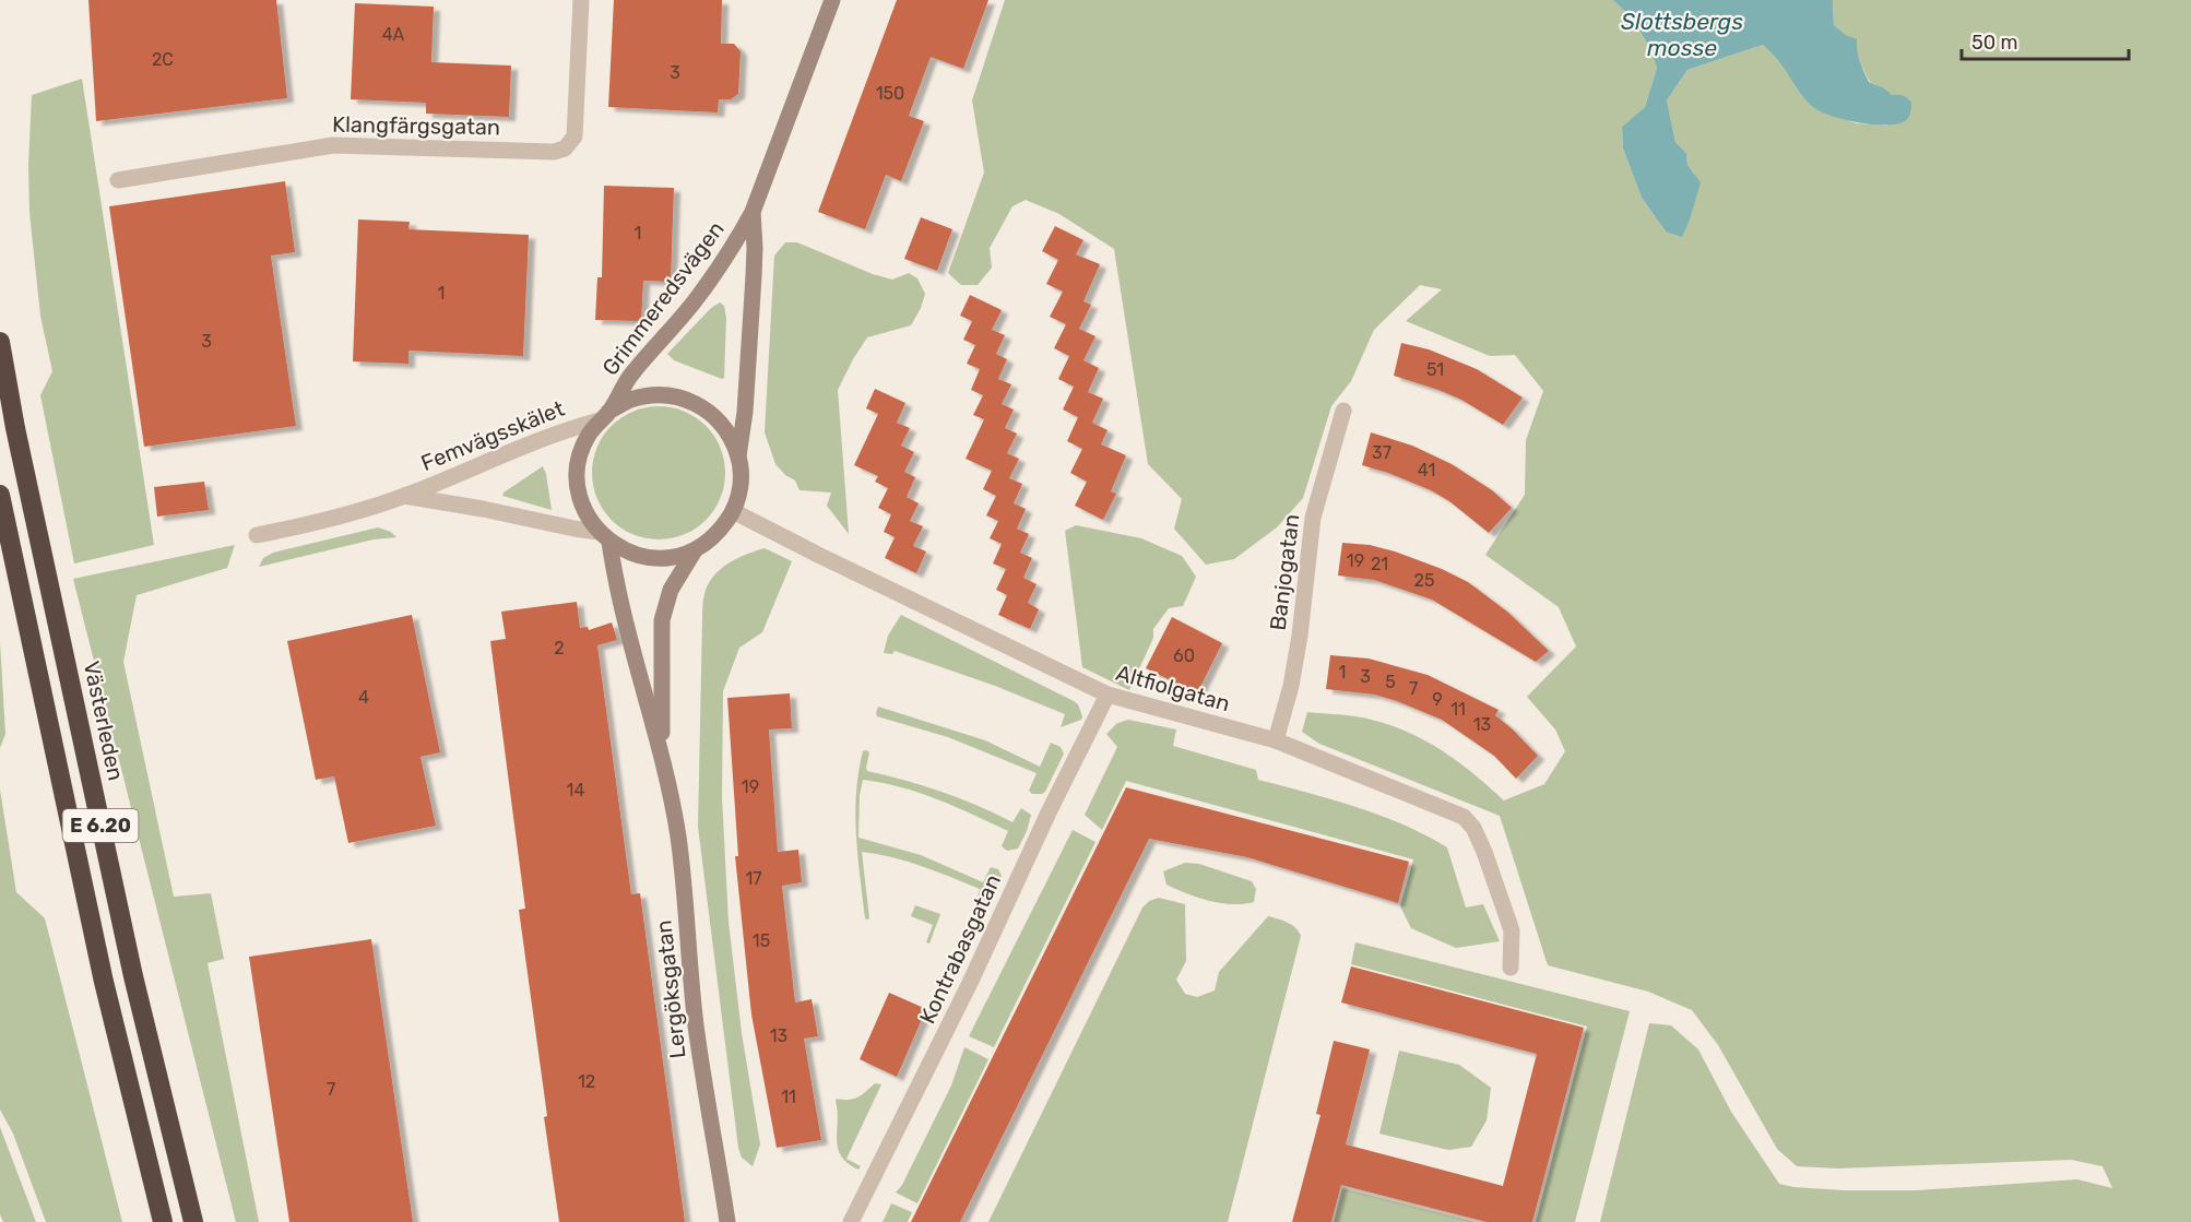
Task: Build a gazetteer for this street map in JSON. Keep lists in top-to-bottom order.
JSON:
{
  "streets": {
    "highway": ["Västerleden", "E 6.20"],
    "street": [
      "Klangfärgsgatan",
      "Grimmeredsvägen",
      "Femvägsskälet",
      "Banjogatan",
      "Altfiolgatan",
      "Kontrabasgatan",
      "Lergöksgatan"
    ]
  },
  "crossings": [
    ["Grimmeredsvägen", "Femvägsskälet"],
    ["Grimmeredsvägen", "Altfiolgatan"],
    ["Grimmeredsvägen", "Lergöksgatan"],
    ["Femvägsskälet", "Altfiolgatan"],
    ["Femvägsskälet", "Lergöksgatan"],
    ["Banjogatan", "Altfiolgatan"],
    ["Altfiolgatan", "Kontrabasgatan"],
    ["Altfiolgatan", "Lergöksgatan"]
  ],
  "water": ["Slottsbergs mosse"],
  "house_numbers": [
    "4A",
    "2C",
    "3",
    "150",
    "1",
    "1",
    "3",
    "51",
    "37",
    "41",
    "19",
    "21",
    "25",
    "2",
    "60",
    "1",
    "3",
    "5",
    "7",
    "4",
    "9",
    "11",
    "13",
    "19",
    "14",
    "17",
    "15",
    "13",
    "12",
    "7",
    "11"
  ],
  "scale_bar": "50 m"
}
